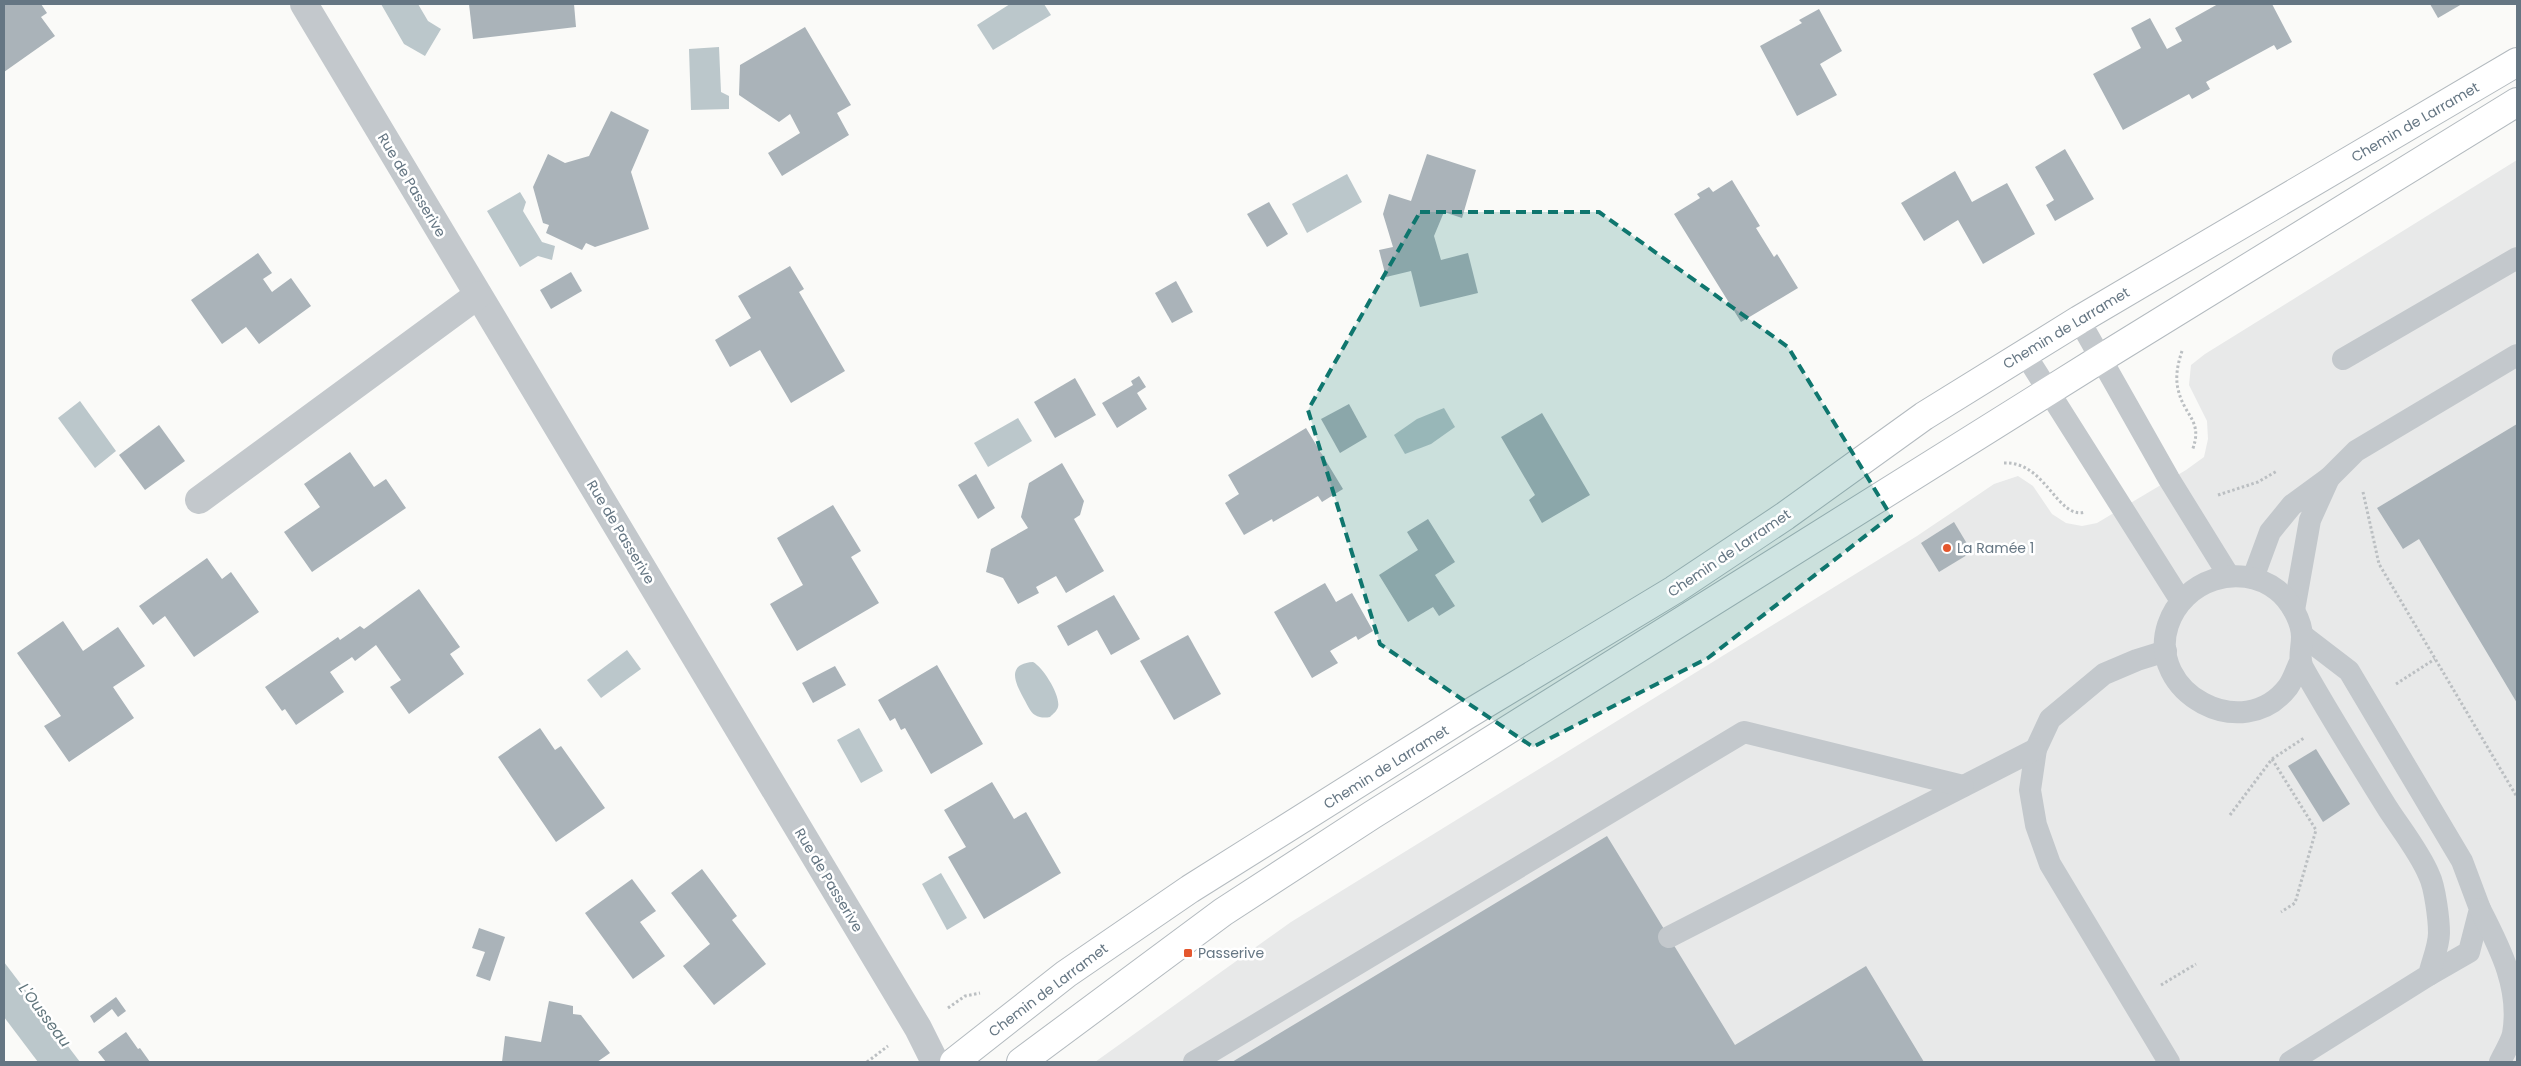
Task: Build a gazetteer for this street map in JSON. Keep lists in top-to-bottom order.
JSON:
{
  "streets": {
    "main road": ["Chemin de Larramet"],
    "street": ["Rue de Passerive"]
  },
  "water": ["L'Ousseau"],
  "places": {
    "other": ["La Ramée 1"],
    "transit": ["Passerive"]
  }
}
